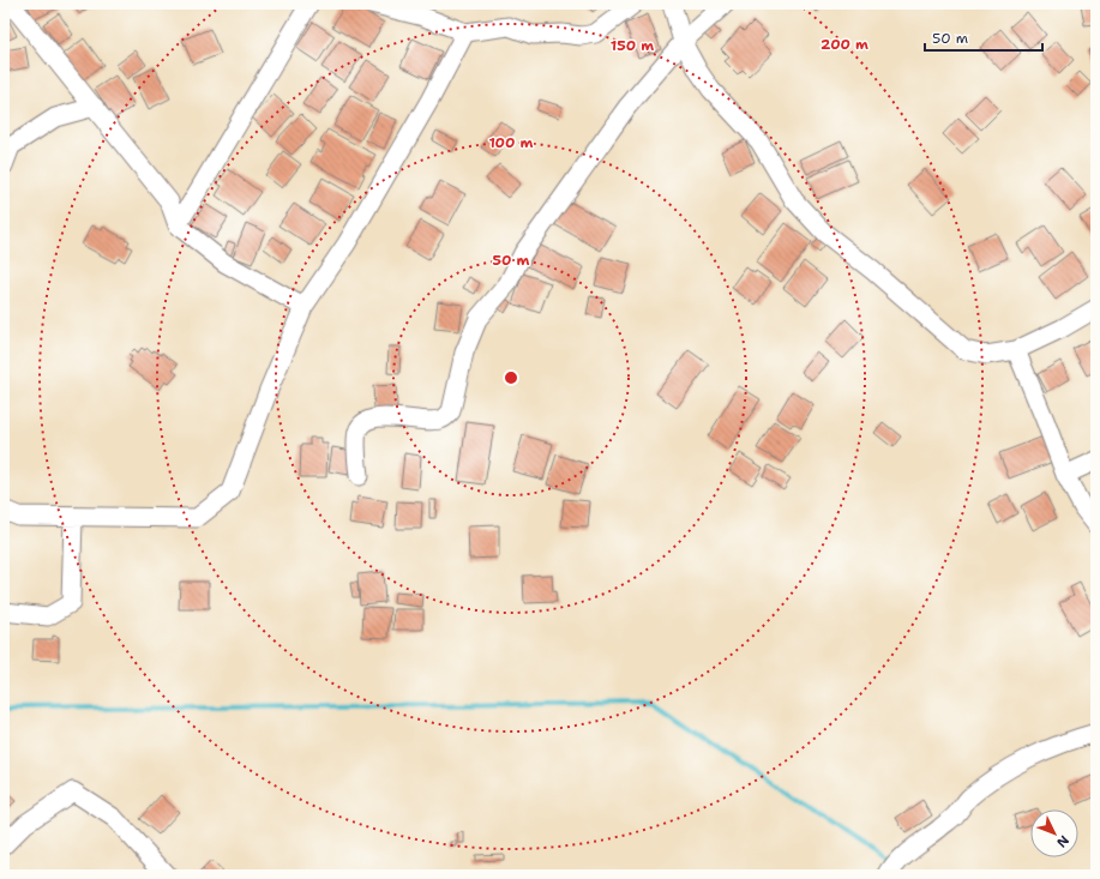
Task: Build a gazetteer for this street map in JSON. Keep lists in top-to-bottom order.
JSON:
{
  "scale_bar": "50 m",
  "north": "bottom right",
  "rings": [
    "200 m",
    "150 m",
    "100 m",
    "50 m"
  ]
}
